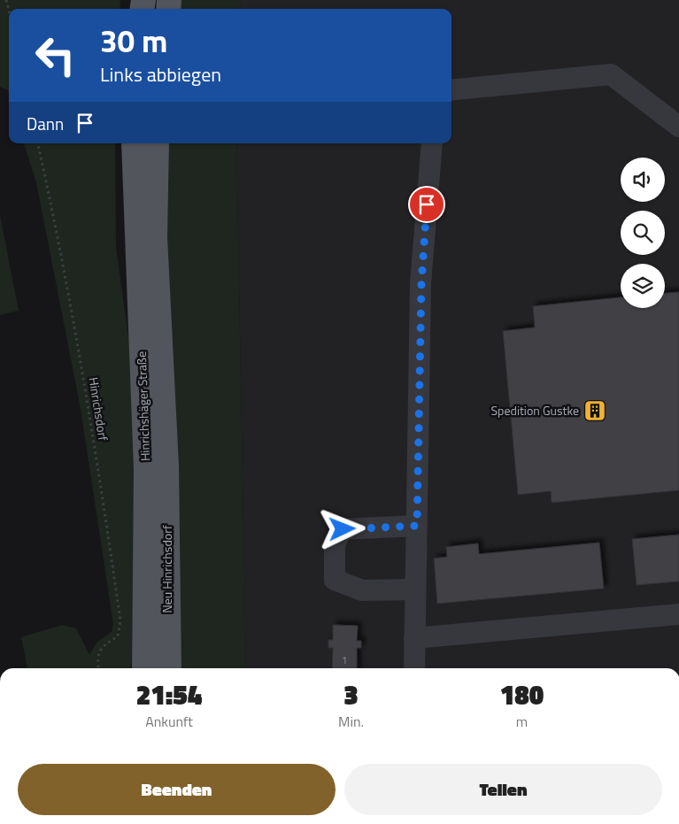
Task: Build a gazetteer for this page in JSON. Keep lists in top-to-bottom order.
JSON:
{
  "streets": {
    "main road": ["Hinrichshäger Straße", "Neu Hinrichsdorf"],
    "path": ["Hinrichsdorf"]
  },
  "crossings": [
    ["Hinrichshäger Straße", "Neu Hinrichsdorf"]
  ],
  "places": {
    "building": ["Spedition Gustke"]
  },
  "house_numbers": ["1"],
  "page": {
    "turn": ["30 m", "Links abbiegen"],
    "then": "Dann",
    "eta": [
      "21:54",
      "Ankunft",
      "3",
      "Min.",
      "180",
      "m"
    ],
    "buttons": ["Beenden", "Teilen"]
  }
}
